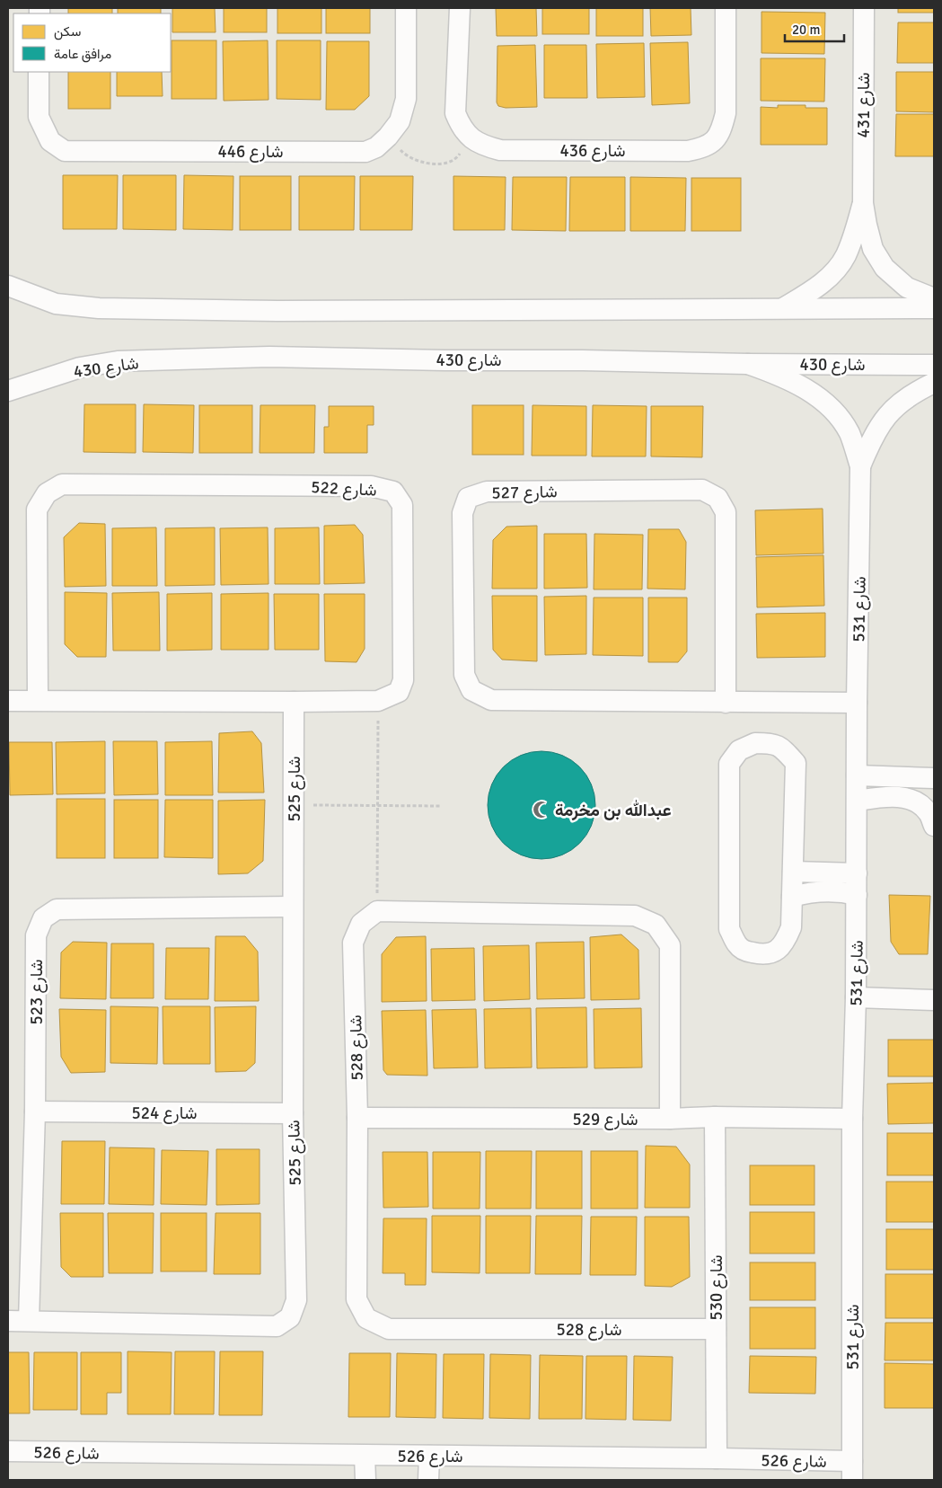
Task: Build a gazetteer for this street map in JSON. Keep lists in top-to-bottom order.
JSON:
{
  "streets": {
    "street": [
      "شارع 431",
      "شارع 436",
      "شارع 446",
      "شارع 430",
      "شارع 522",
      "شارع 527",
      "شارع 531",
      "شارع 525",
      "شارع 523",
      "شارع 528",
      "شارع 524",
      "شارع 529",
      "شارع 530",
      "شارع 526"
    ]
  },
  "crossings": [
    ["شارع 430", "شارع 531"],
    ["شارع 522", "شارع 525"],
    ["شارع 527", "شارع 531"],
    ["شارع 531", "شارع 529"],
    ["شارع 531", "شارع 526"],
    ["شارع 525", "شارع 523"],
    ["شارع 525", "شارع 524"],
    ["شارع 523", "شارع 524"],
    ["شارع 528", "شارع 529"],
    ["شارع 528", "شارع 530"],
    ["شارع 529", "شارع 530"],
    ["شارع 530", "شارع 526"]
  ],
  "places": {
    "mosque": ["عبدالله بن مخرمة"]
  },
  "legend": ["سكن", "مرافق عامة"],
  "scale_bar": "20 m"
}
